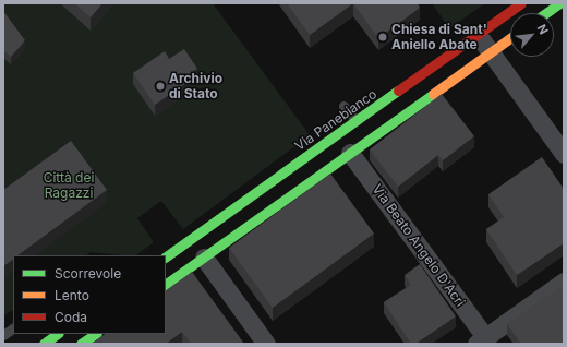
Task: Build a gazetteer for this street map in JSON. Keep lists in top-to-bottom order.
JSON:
{
  "streets": {
    "street": ["Via Panebianco", "Via Beato Angelo D'Acri"]
  },
  "parks": ["Città dei Ragazzi"],
  "places": ["Chiesa di Sant' Aniello Abate", "Archivio di Stato"],
  "legend": ["Scorrevole", "Lento", "Coda"],
  "north": "top right"
}
